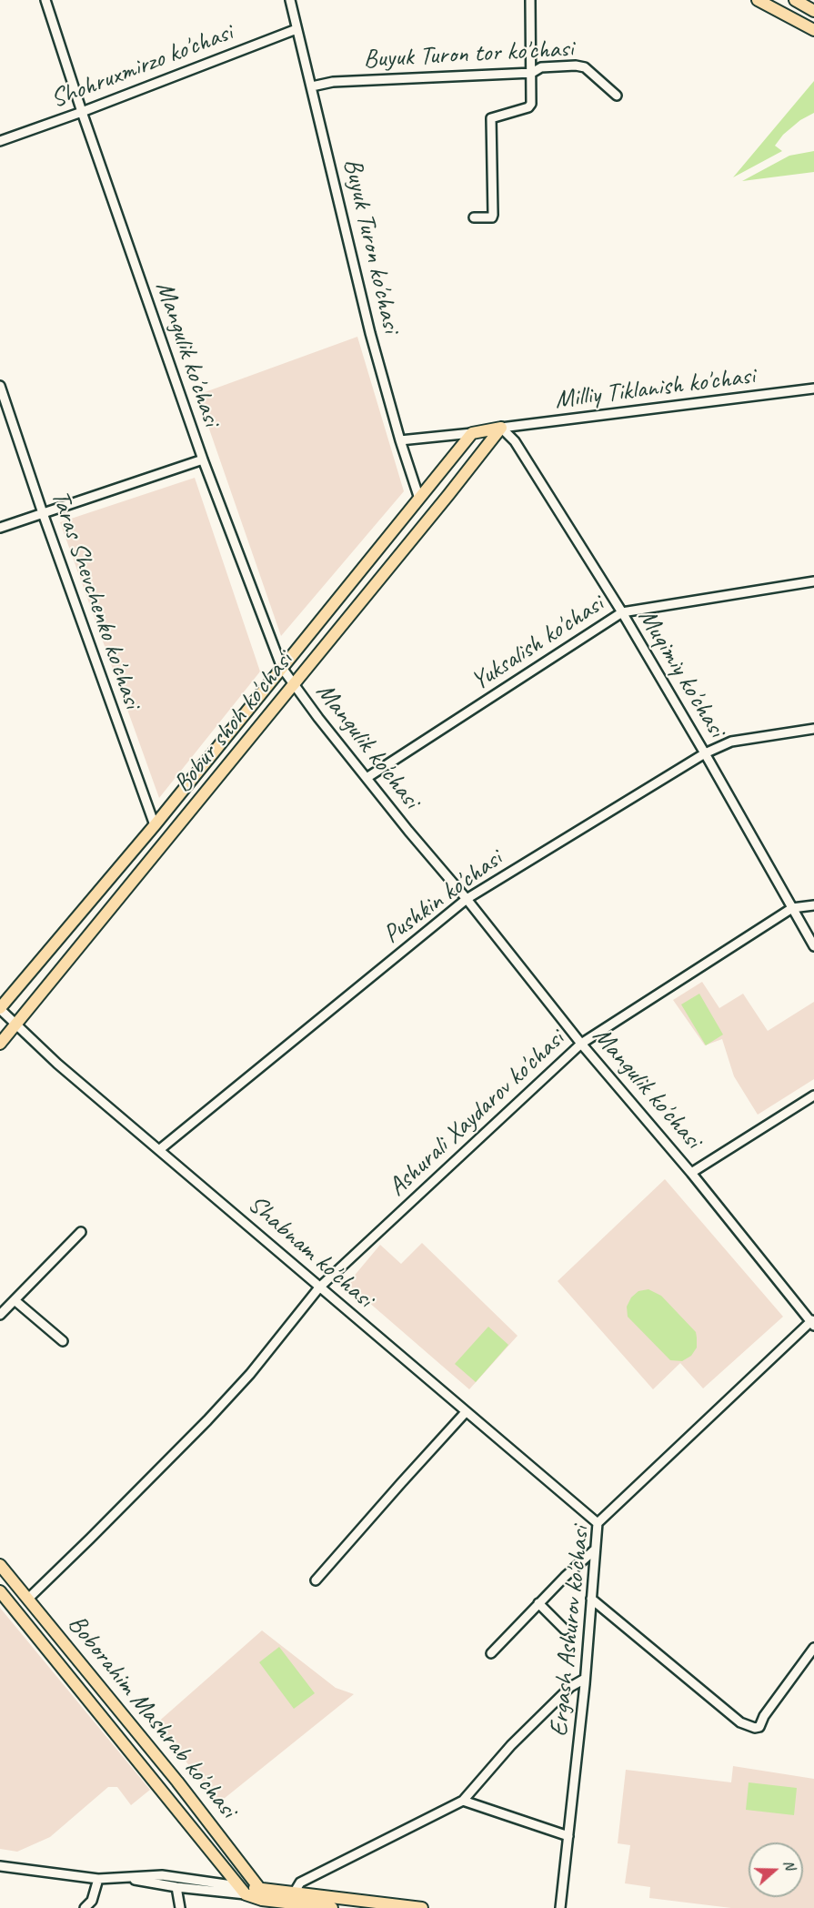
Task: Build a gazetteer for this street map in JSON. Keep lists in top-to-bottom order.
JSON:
{
  "streets": {
    "main road": ["Bobur shoh ko'chasi", "Boborahim Mashrab ko'chasi"],
    "street": [
      "Buyuk Turon tor ko'chasi",
      "Shohruxmirzo ko'chasi",
      "Buyuk Turon ko'chasi",
      "Mangulik ko'chasi",
      "Milliy Tiklanish ko'chasi",
      "Taras Shevchenko ko'chasi",
      "Yuksalish ko'chasi",
      "Muqimiy ko'chasi",
      "Pushkin ko'chasi",
      "Ashurali Xaydarov ko'chasi",
      "Shabnam ko'chasi",
      "Ergash Ashurov ko'chasi"
    ]
  },
  "crossings": [
    ["Buyuk Turon tor ko'chasi", "Buyuk Turon ko'chasi"],
    ["Shohruxmirzo ko'chasi", "Buyuk Turon ko'chasi"],
    ["Shohruxmirzo ko'chasi", "Mangulik ko'chasi"],
    ["Buyuk Turon ko'chasi", "Bobur shoh ko'chasi"],
    ["Mangulik ko'chasi", "Yuksalish ko'chasi"],
    ["Mangulik ko'chasi", "Bobur shoh ko'chasi"],
    ["Mangulik ko'chasi", "Pushkin ko'chasi"],
    ["Mangulik ko'chasi", "Ashurali Xaydarov ko'chasi"],
    ["Mangulik ko'chasi", "Ergash Ashurov ko'chasi"],
    ["Milliy Tiklanish ko'chasi", "Muqimiy ko'chasi"],
    ["Milliy Tiklanish ko'chasi", "Bobur shoh ko'chasi"],
    ["Taras Shevchenko ko'chasi", "Bobur shoh ko'chasi"],
    ["Yuksalish ko'chasi", "Muqimiy ko'chasi"],
    ["Muqimiy ko'chasi", "Bobur shoh ko'chasi"],
    ["Muqimiy ko'chasi", "Pushkin ko'chasi"],
    ["Muqimiy ko'chasi", "Ashurali Xaydarov ko'chasi"],
    ["Bobur shoh ko'chasi", "Shabnam ko'chasi"],
    ["Pushkin ko'chasi", "Shabnam ko'chasi"],
    ["Ashurali Xaydarov ko'chasi", "Shabnam ko'chasi"],
    ["Ashurali Xaydarov ko'chasi", "Boborahim Mashrab ko'chasi"],
    ["Shabnam ko'chasi", "Ergash Ashurov ko'chasi"]
  ],
  "north": "right"
}
